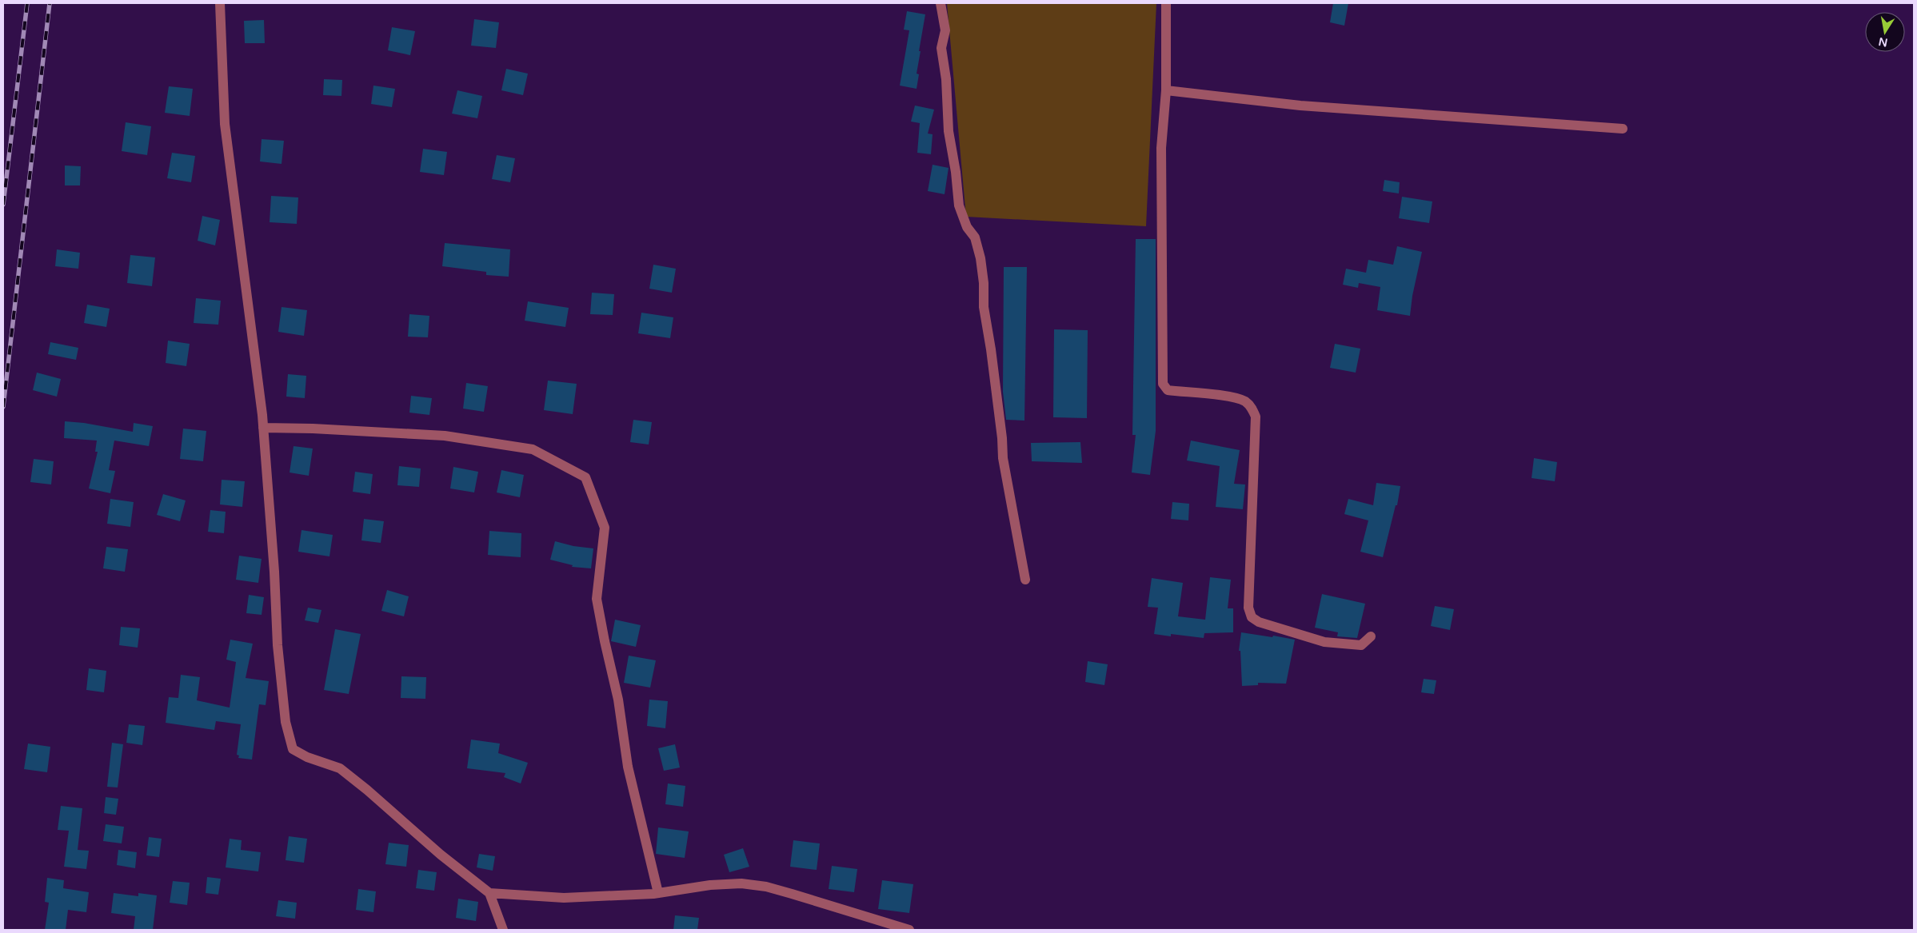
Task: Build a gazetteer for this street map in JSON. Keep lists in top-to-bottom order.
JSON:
{
  "north": "bottom"
}
